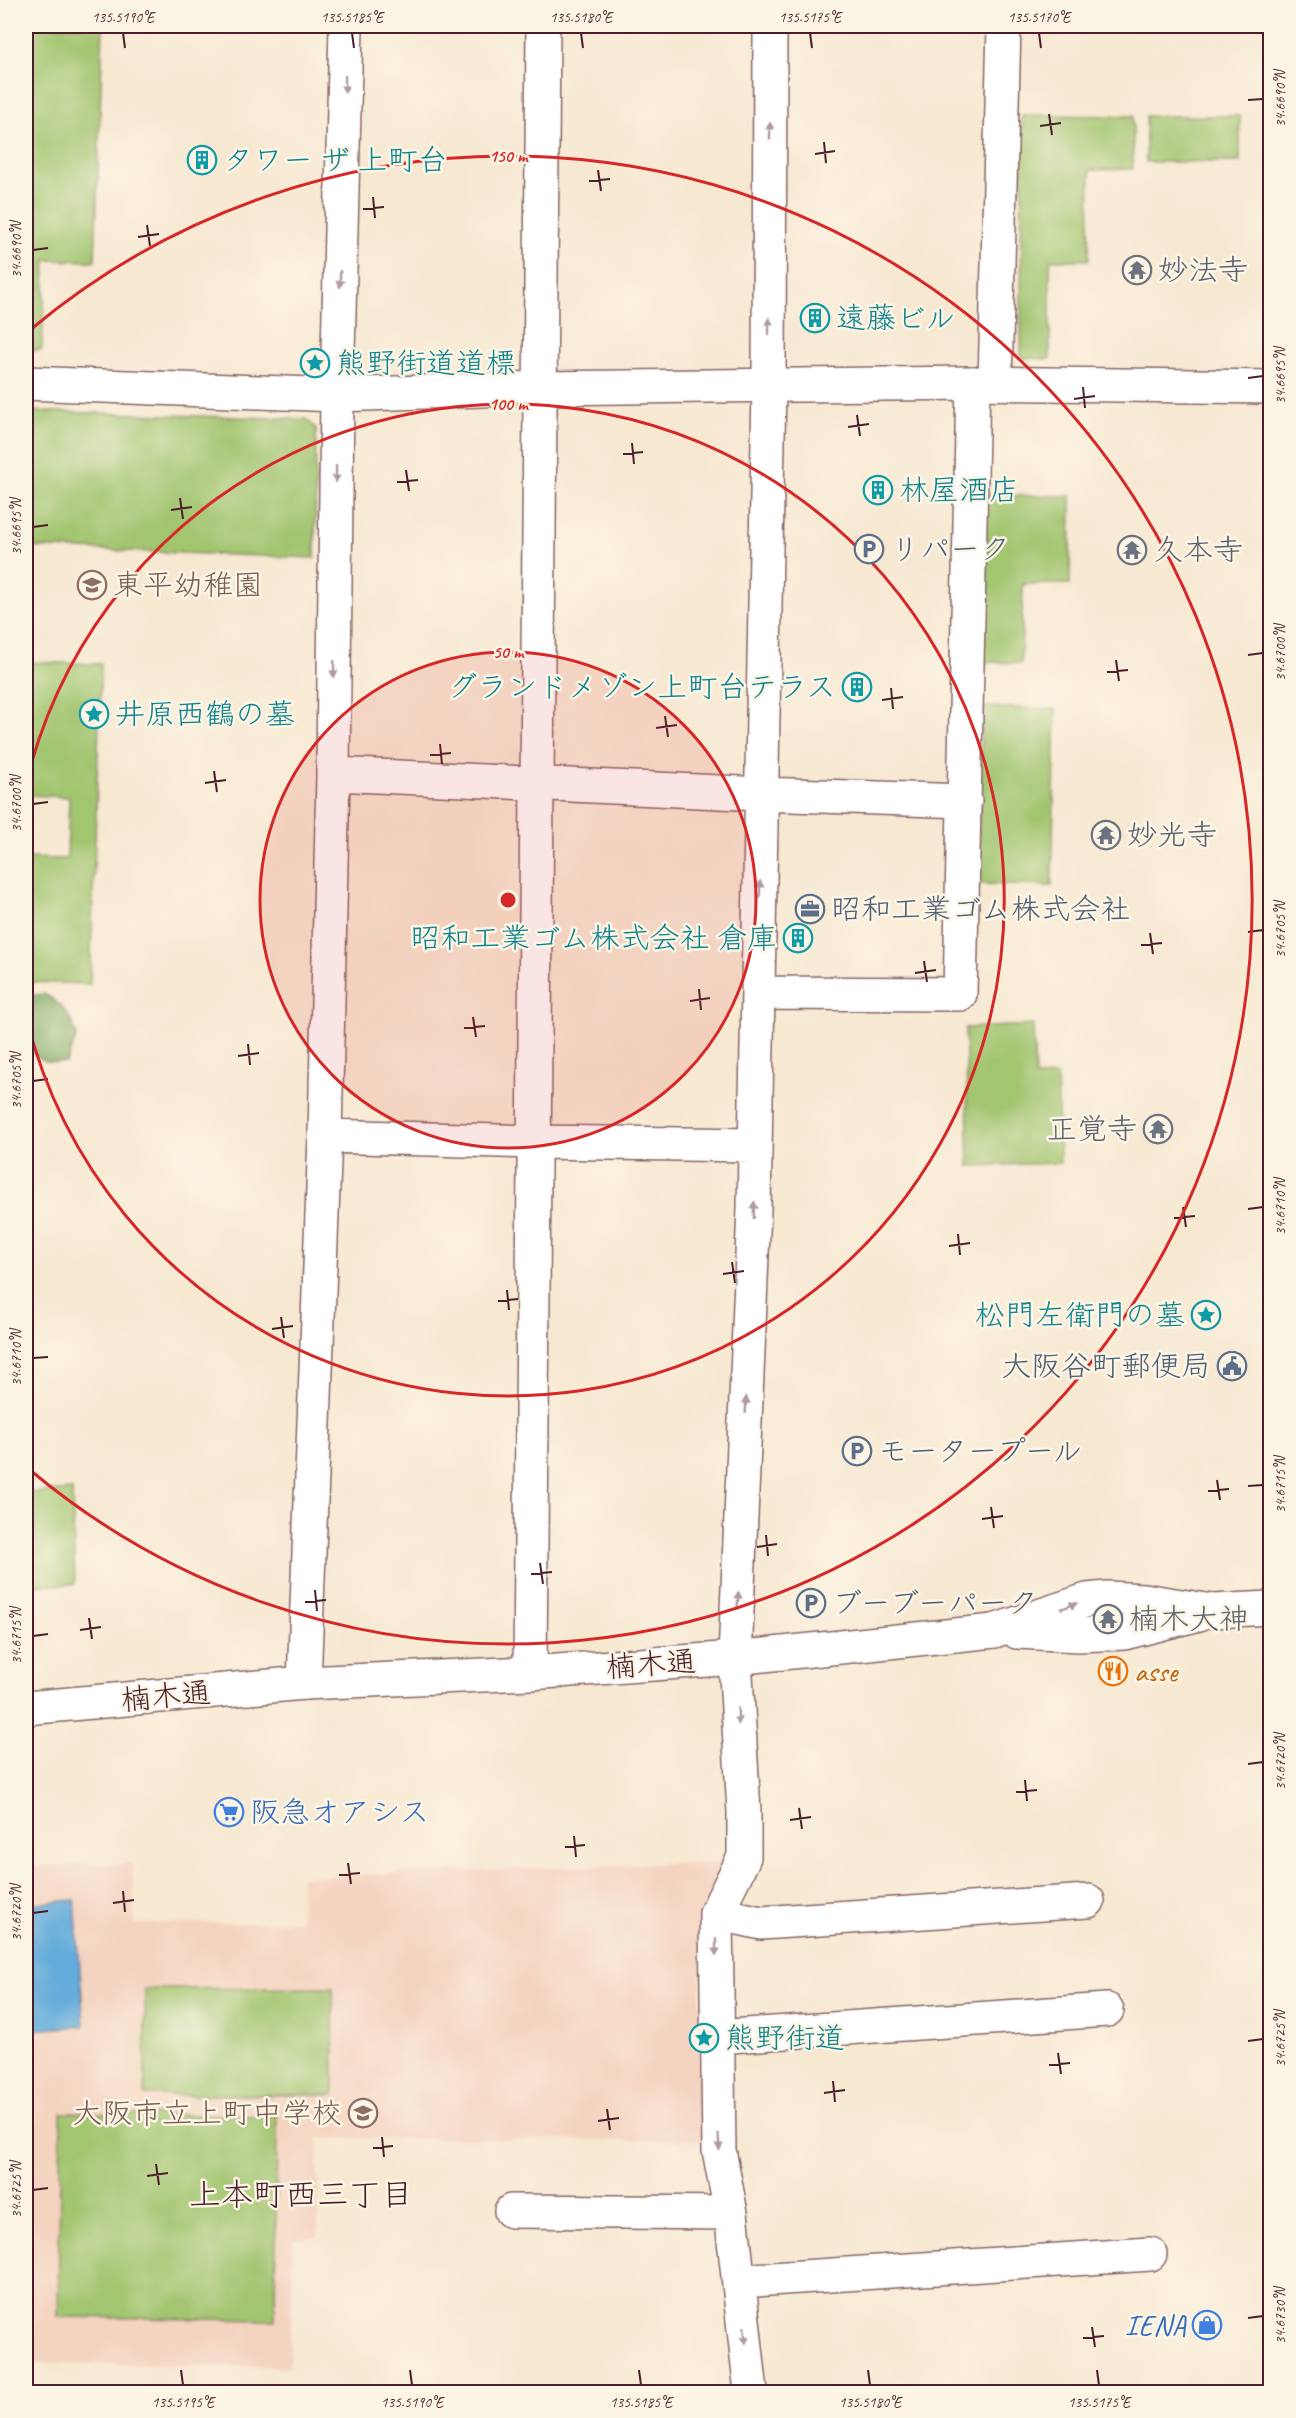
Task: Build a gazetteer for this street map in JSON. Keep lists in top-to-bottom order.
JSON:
{
  "streets": {
    "street": ["楠木通"]
  },
  "districts": ["上本町西三丁目"],
  "places": {
    "building": [
      "タワー ザ 上町台",
      "遠藤ビル",
      "林屋酒店",
      "グランドメゾン上町台テラス",
      "昭和工業ゴム株式会社 倉庫"
    ],
    "temple": [
      "妙法寺",
      "久本寺",
      "妙光寺",
      "正覚寺",
      "楠木大神"
    ],
    "place": [
      "熊野街道道標",
      "井原西鶴の墓",
      "松門左衛門の墓",
      "熊野街道"
    ],
    "parking": ["リパーク", "モータープール", "ブーブーパーク"],
    "school or university": ["東平幼稚園", "大阪市立上町中学校"],
    "office": ["昭和工業ゴム株式会社"],
    "public building": ["大阪谷町郵便局"],
    "restaurant": ["asse"],
    "supermarket": ["阪急オアシス"],
    "shop": ["IENA"]
  },
  "coordinates": [
    "135.5190°E",
    "135.5185°E",
    "135.5180°E",
    "135.5175°E",
    "135.5170°E",
    "34.6690°N",
    "34.6695°N",
    "34.6700°N",
    "34.6705°N",
    "34.6710°N",
    "34.6715°N",
    "34.6720°N",
    "34.6725°N",
    "34.6730°N",
    "135.5195°E"
  ],
  "rings": ["150 m", "100 m", "50 m"]
}
